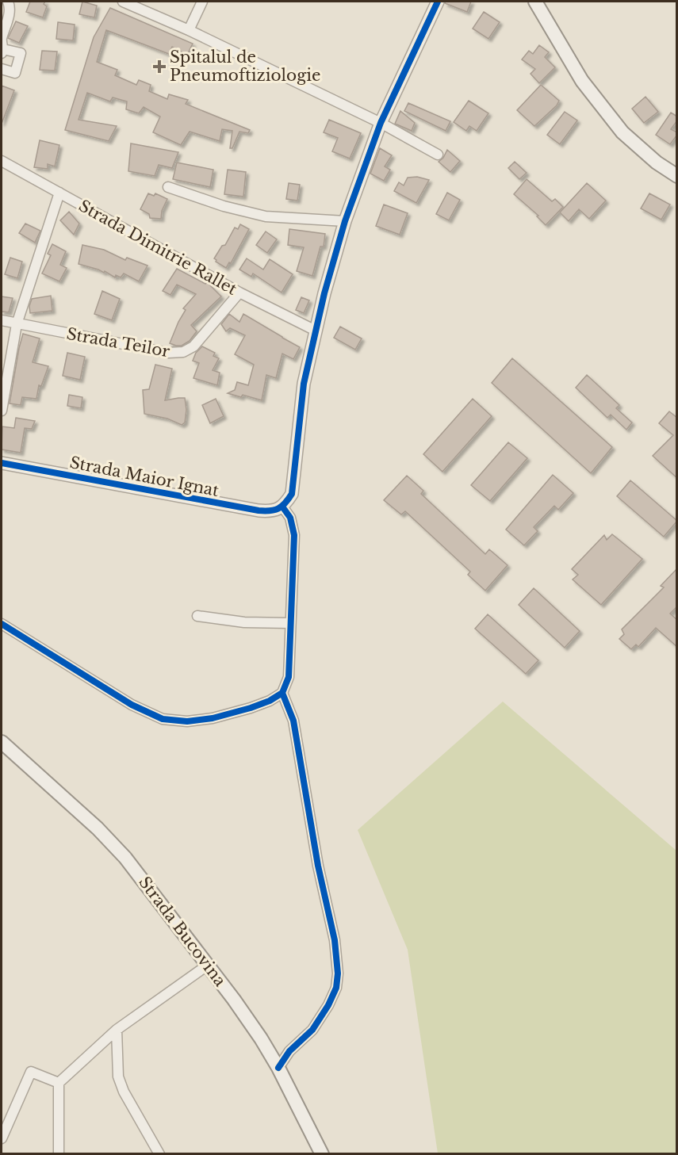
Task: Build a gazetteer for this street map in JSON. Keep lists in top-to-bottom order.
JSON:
{
  "streets": {
    "main road": ["Strada Bucovina"],
    "street": ["Strada Dimitrie Rallet", "Strada Teilor", "Strada Maior Ignat"]
  },
  "crossings": [
    ["Strada Dimitrie Rallet", "Strada Teilor"]
  ],
  "places": {
    "health": ["Spitalul de Pneumoftiziologie"]
  }
}
